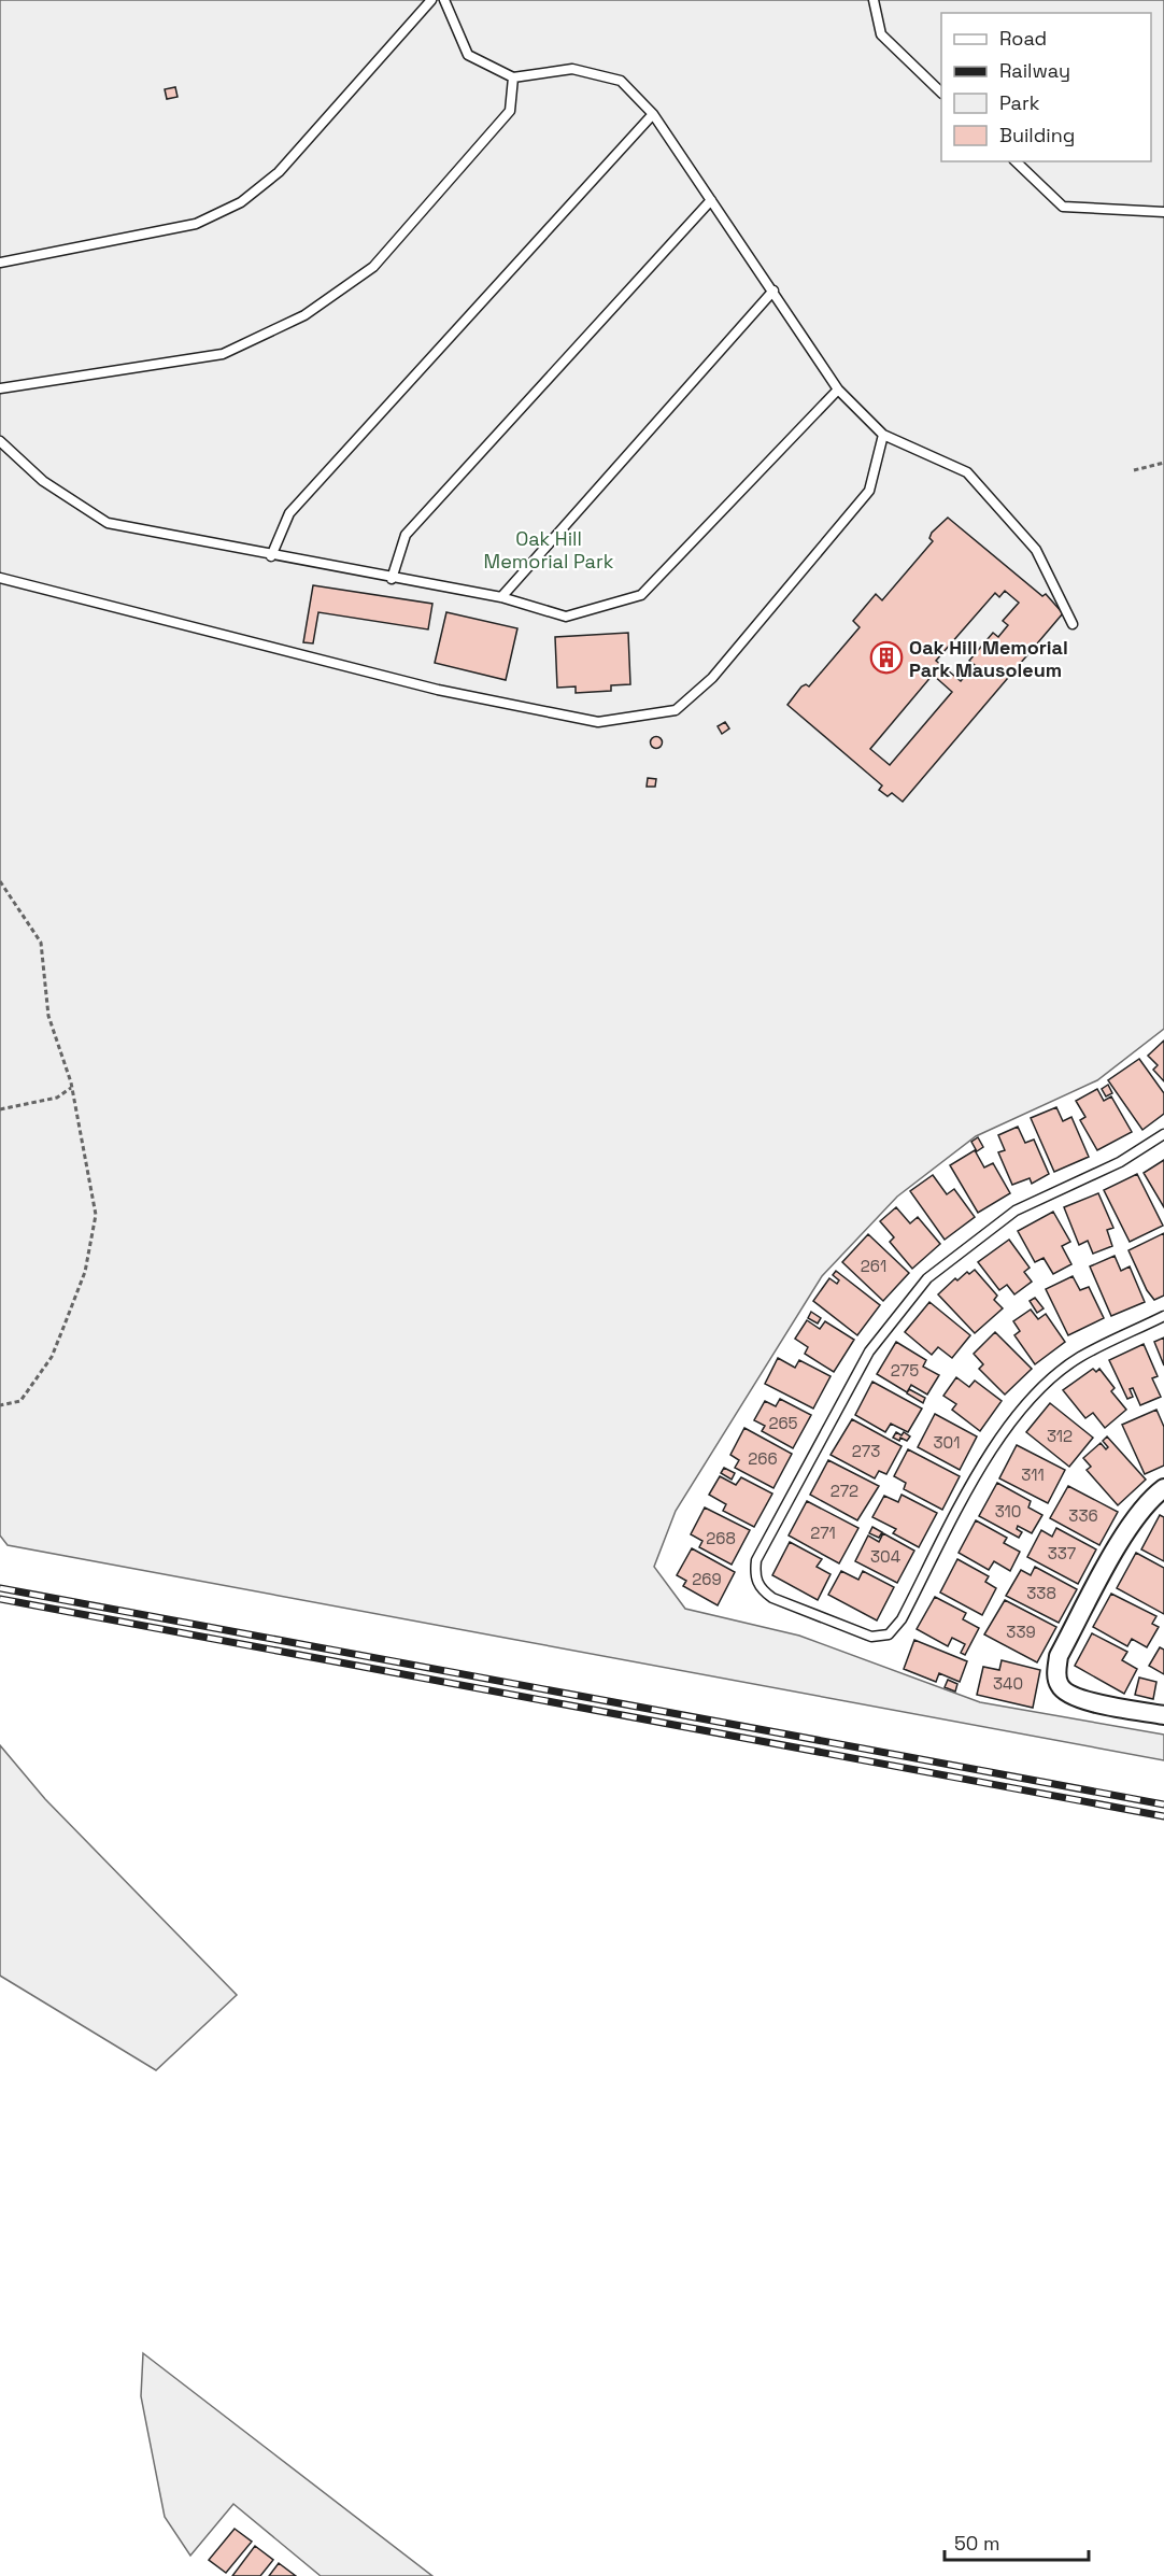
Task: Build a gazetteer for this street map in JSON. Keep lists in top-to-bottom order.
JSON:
{
  "parks": ["Oak Hill Memorial Park"],
  "places": {
    "building": ["Oak Hill Memorial Park Mausoleum"]
  },
  "house_numbers": [
    "261",
    "275",
    "265",
    "312",
    "301",
    "273",
    "266",
    "311",
    "272",
    "310",
    "336",
    "271",
    "268",
    "337",
    "304",
    "269",
    "338",
    "339",
    "340"
  ],
  "legend": [
    "Road",
    "Railway",
    "Park",
    "Building"
  ],
  "scale_bar": "50 m"
}
